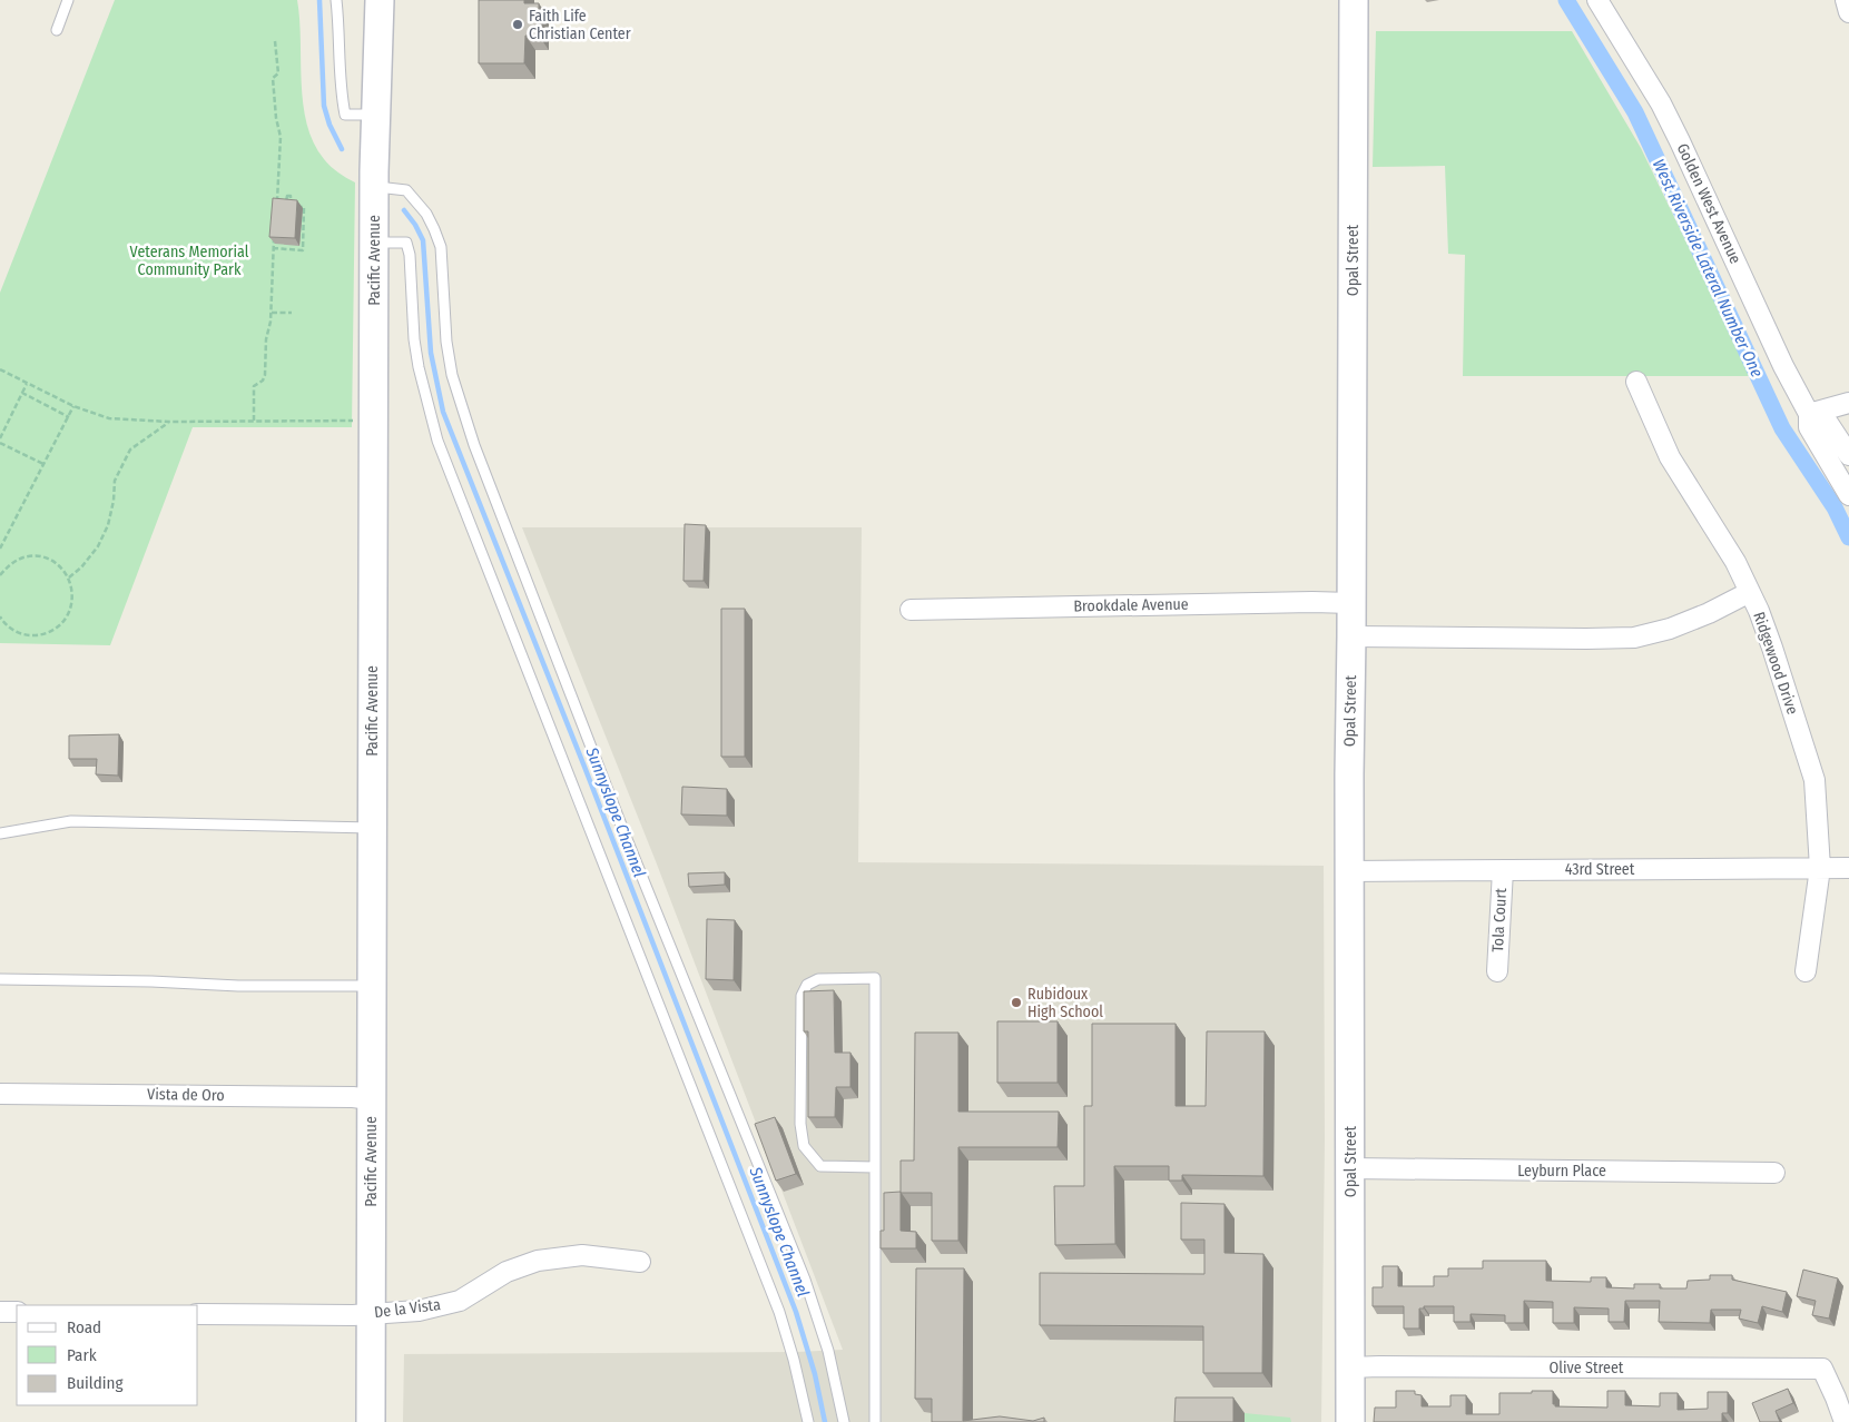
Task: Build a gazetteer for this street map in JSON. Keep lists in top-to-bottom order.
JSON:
{
  "streets": {
    "street": [
      "Golden West Avenue",
      "Pacific Avenue",
      "Opal Street",
      "Brookdale Avenue",
      "Ridgewood Drive",
      "43rd Street",
      "Tola Court",
      "Vista de Oro",
      "Leyburn Place",
      "De la Vista",
      "Olive Street"
    ]
  },
  "crossings": [
    ["Pacific Avenue", "Vista de Oro"],
    ["Pacific Avenue", "De la Vista"],
    ["Opal Street", "Brookdale Avenue"],
    ["Opal Street", "43rd Street"],
    ["Opal Street", "Leyburn Place"],
    ["Opal Street", "Olive Street"],
    ["Ridgewood Drive", "43rd Street"],
    ["43rd Street", "Tola Court"]
  ],
  "water": ["West Riverside Lateral Number One", "Sunnyslope Channel"],
  "parks": ["Veterans Memorial Community Park"],
  "places": ["Faith Life Christian Center", "Rubidoux High School"],
  "legend": ["Road", "Park", "Building"]
}
